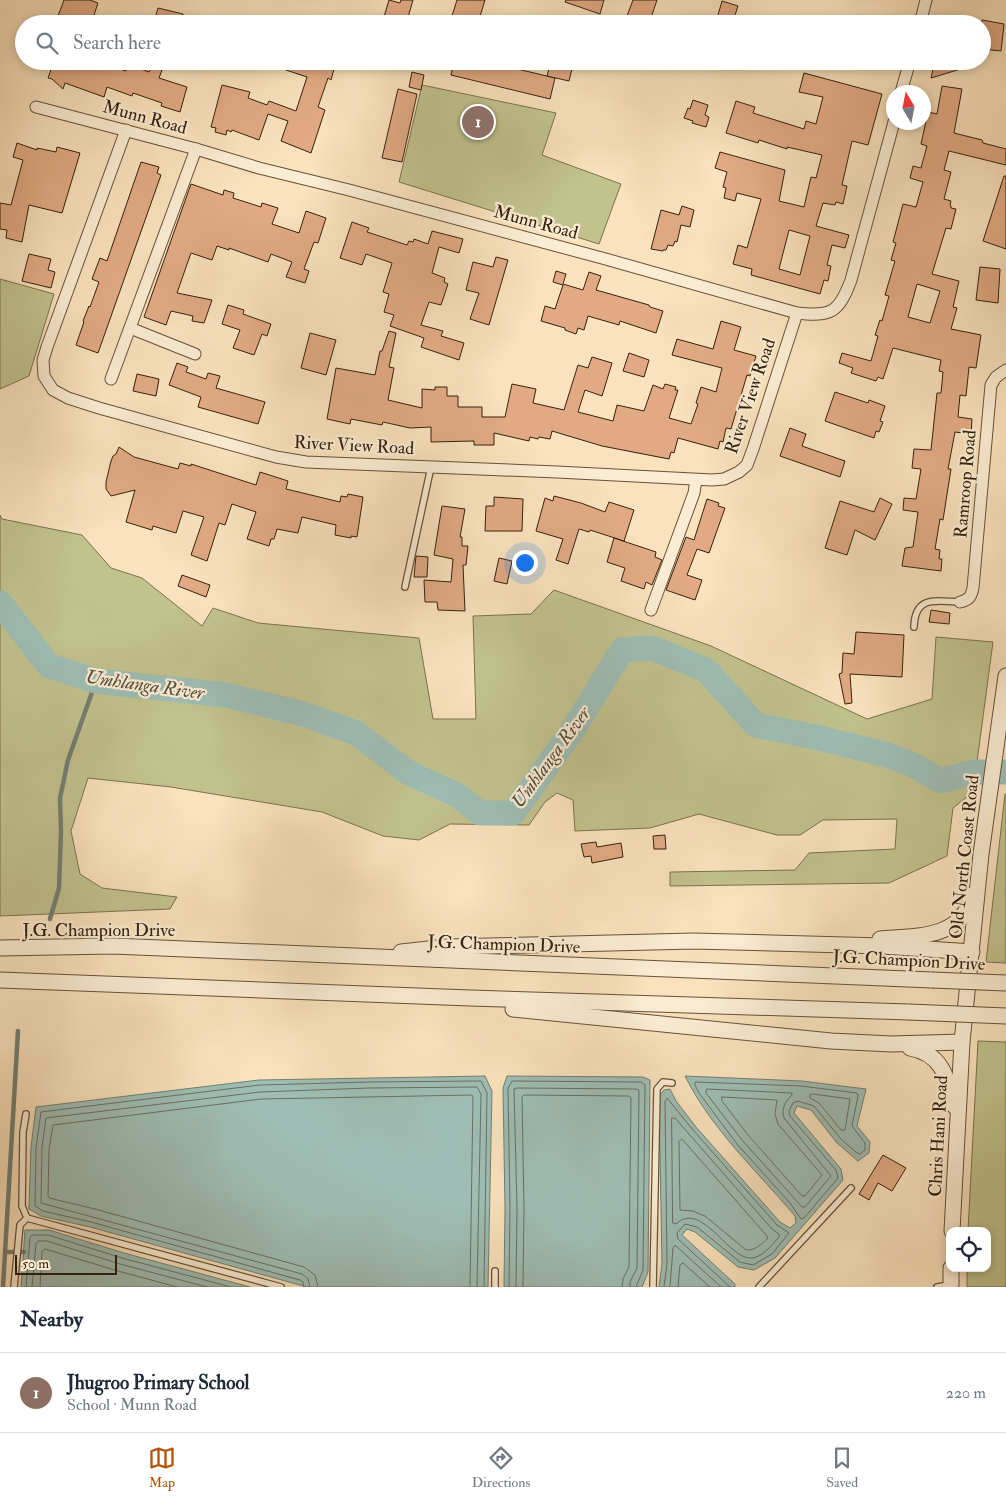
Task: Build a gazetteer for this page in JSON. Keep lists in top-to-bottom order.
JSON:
{
  "streets": {
    "street": [
      "Munn Road",
      "River View Road",
      "Ramroop Road",
      "Old North Coast Road",
      "J.G. Champion Drive",
      "Chris Hani Road"
    ]
  },
  "crossings": [
    ["Munn Road", "River View Road"],
    ["Old North Coast Road", "Chris Hani Road"]
  ],
  "water": ["Umhlanga River"],
  "scale_bar": "50 m",
  "north": "top",
  "page": {
    "search": "Search here",
    "pins": "1",
    "scale": "50 m",
    "heading": "Nearby",
    "list": [
      {
        "mark": "1",
        "name": "Jhugroo Primary School",
        "note": "School · Munn Road",
        "value": "220 m"
      }
    ],
    "nav": ["Map", "Directions", "Saved"]
  }
}
